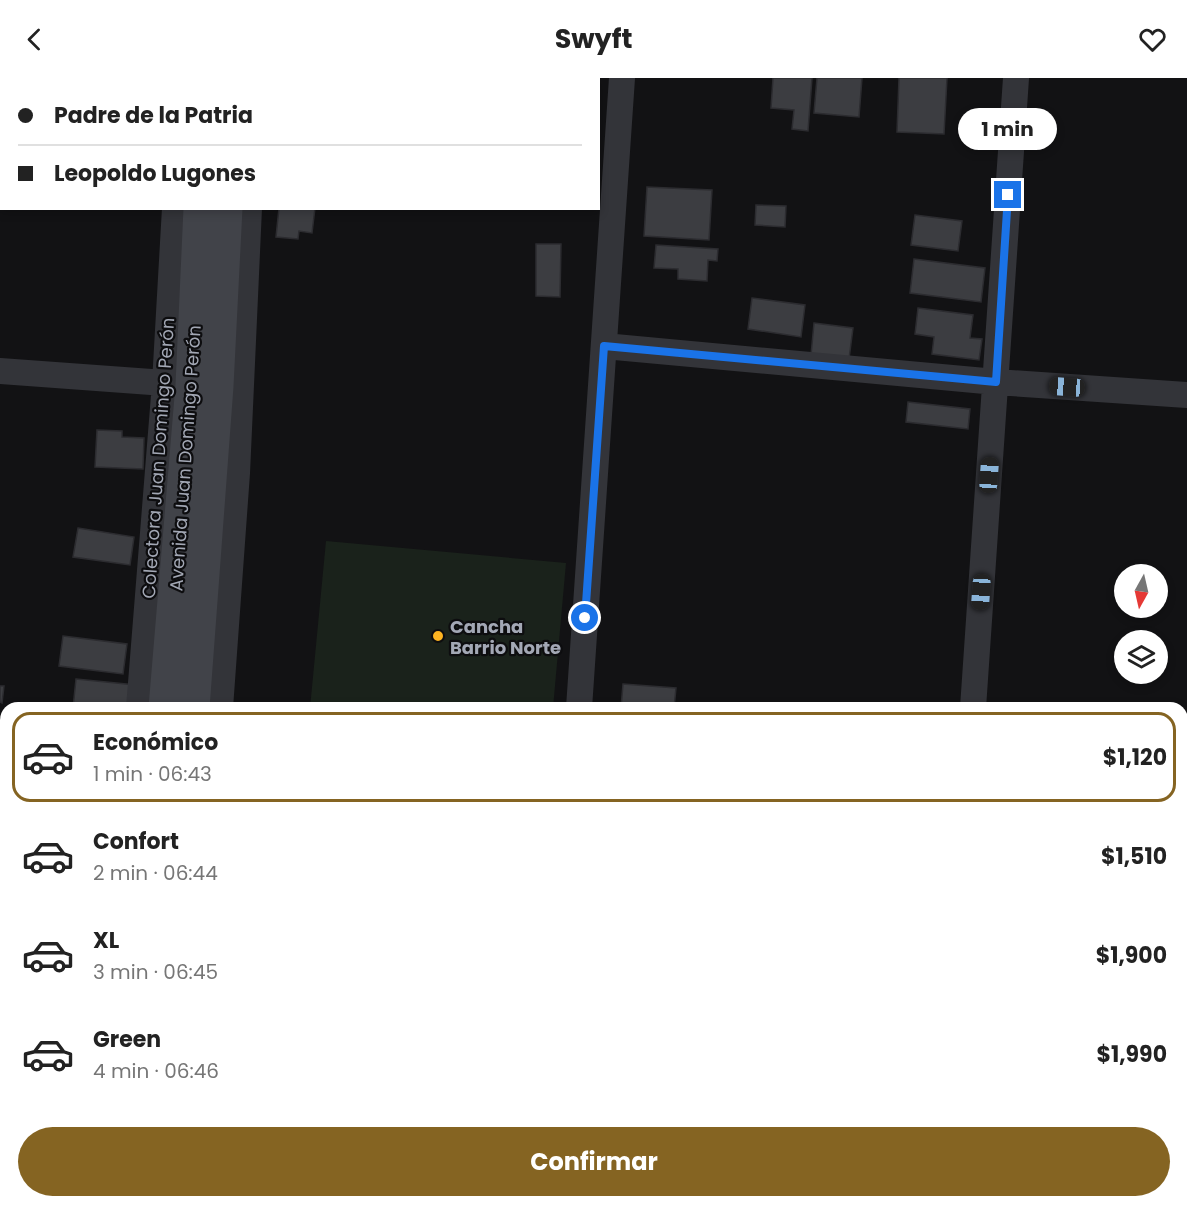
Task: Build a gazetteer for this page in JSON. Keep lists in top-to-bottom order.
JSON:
{
  "streets": {
    "main road": ["Avenida Juan Domingo Perón"],
    "street": ["Colectora Juan Domingo Perón"]
  },
  "places": ["Cancha Barrio Norte"],
  "north": "bottom",
  "page": {
    "header": "Swyft",
    "banner": ["Padre de la Patria", "Leopoldo Lugones"],
    "bubble": "1 min",
    "list": [
      {
        "name": "Económico",
        "note": "1 min · 06:43",
        "value": "$1,120"
      },
      {
        "name": "Confort",
        "note": "2 min · 06:44",
        "value": "$1,510"
      },
      {
        "name": "XL",
        "note": "3 min · 06:45",
        "value": "$1,900"
      },
      {
        "name": "Green",
        "note": "4 min · 06:46",
        "value": "$1,990"
      }
    ],
    "buttons": "Confirmar"
  }
}
